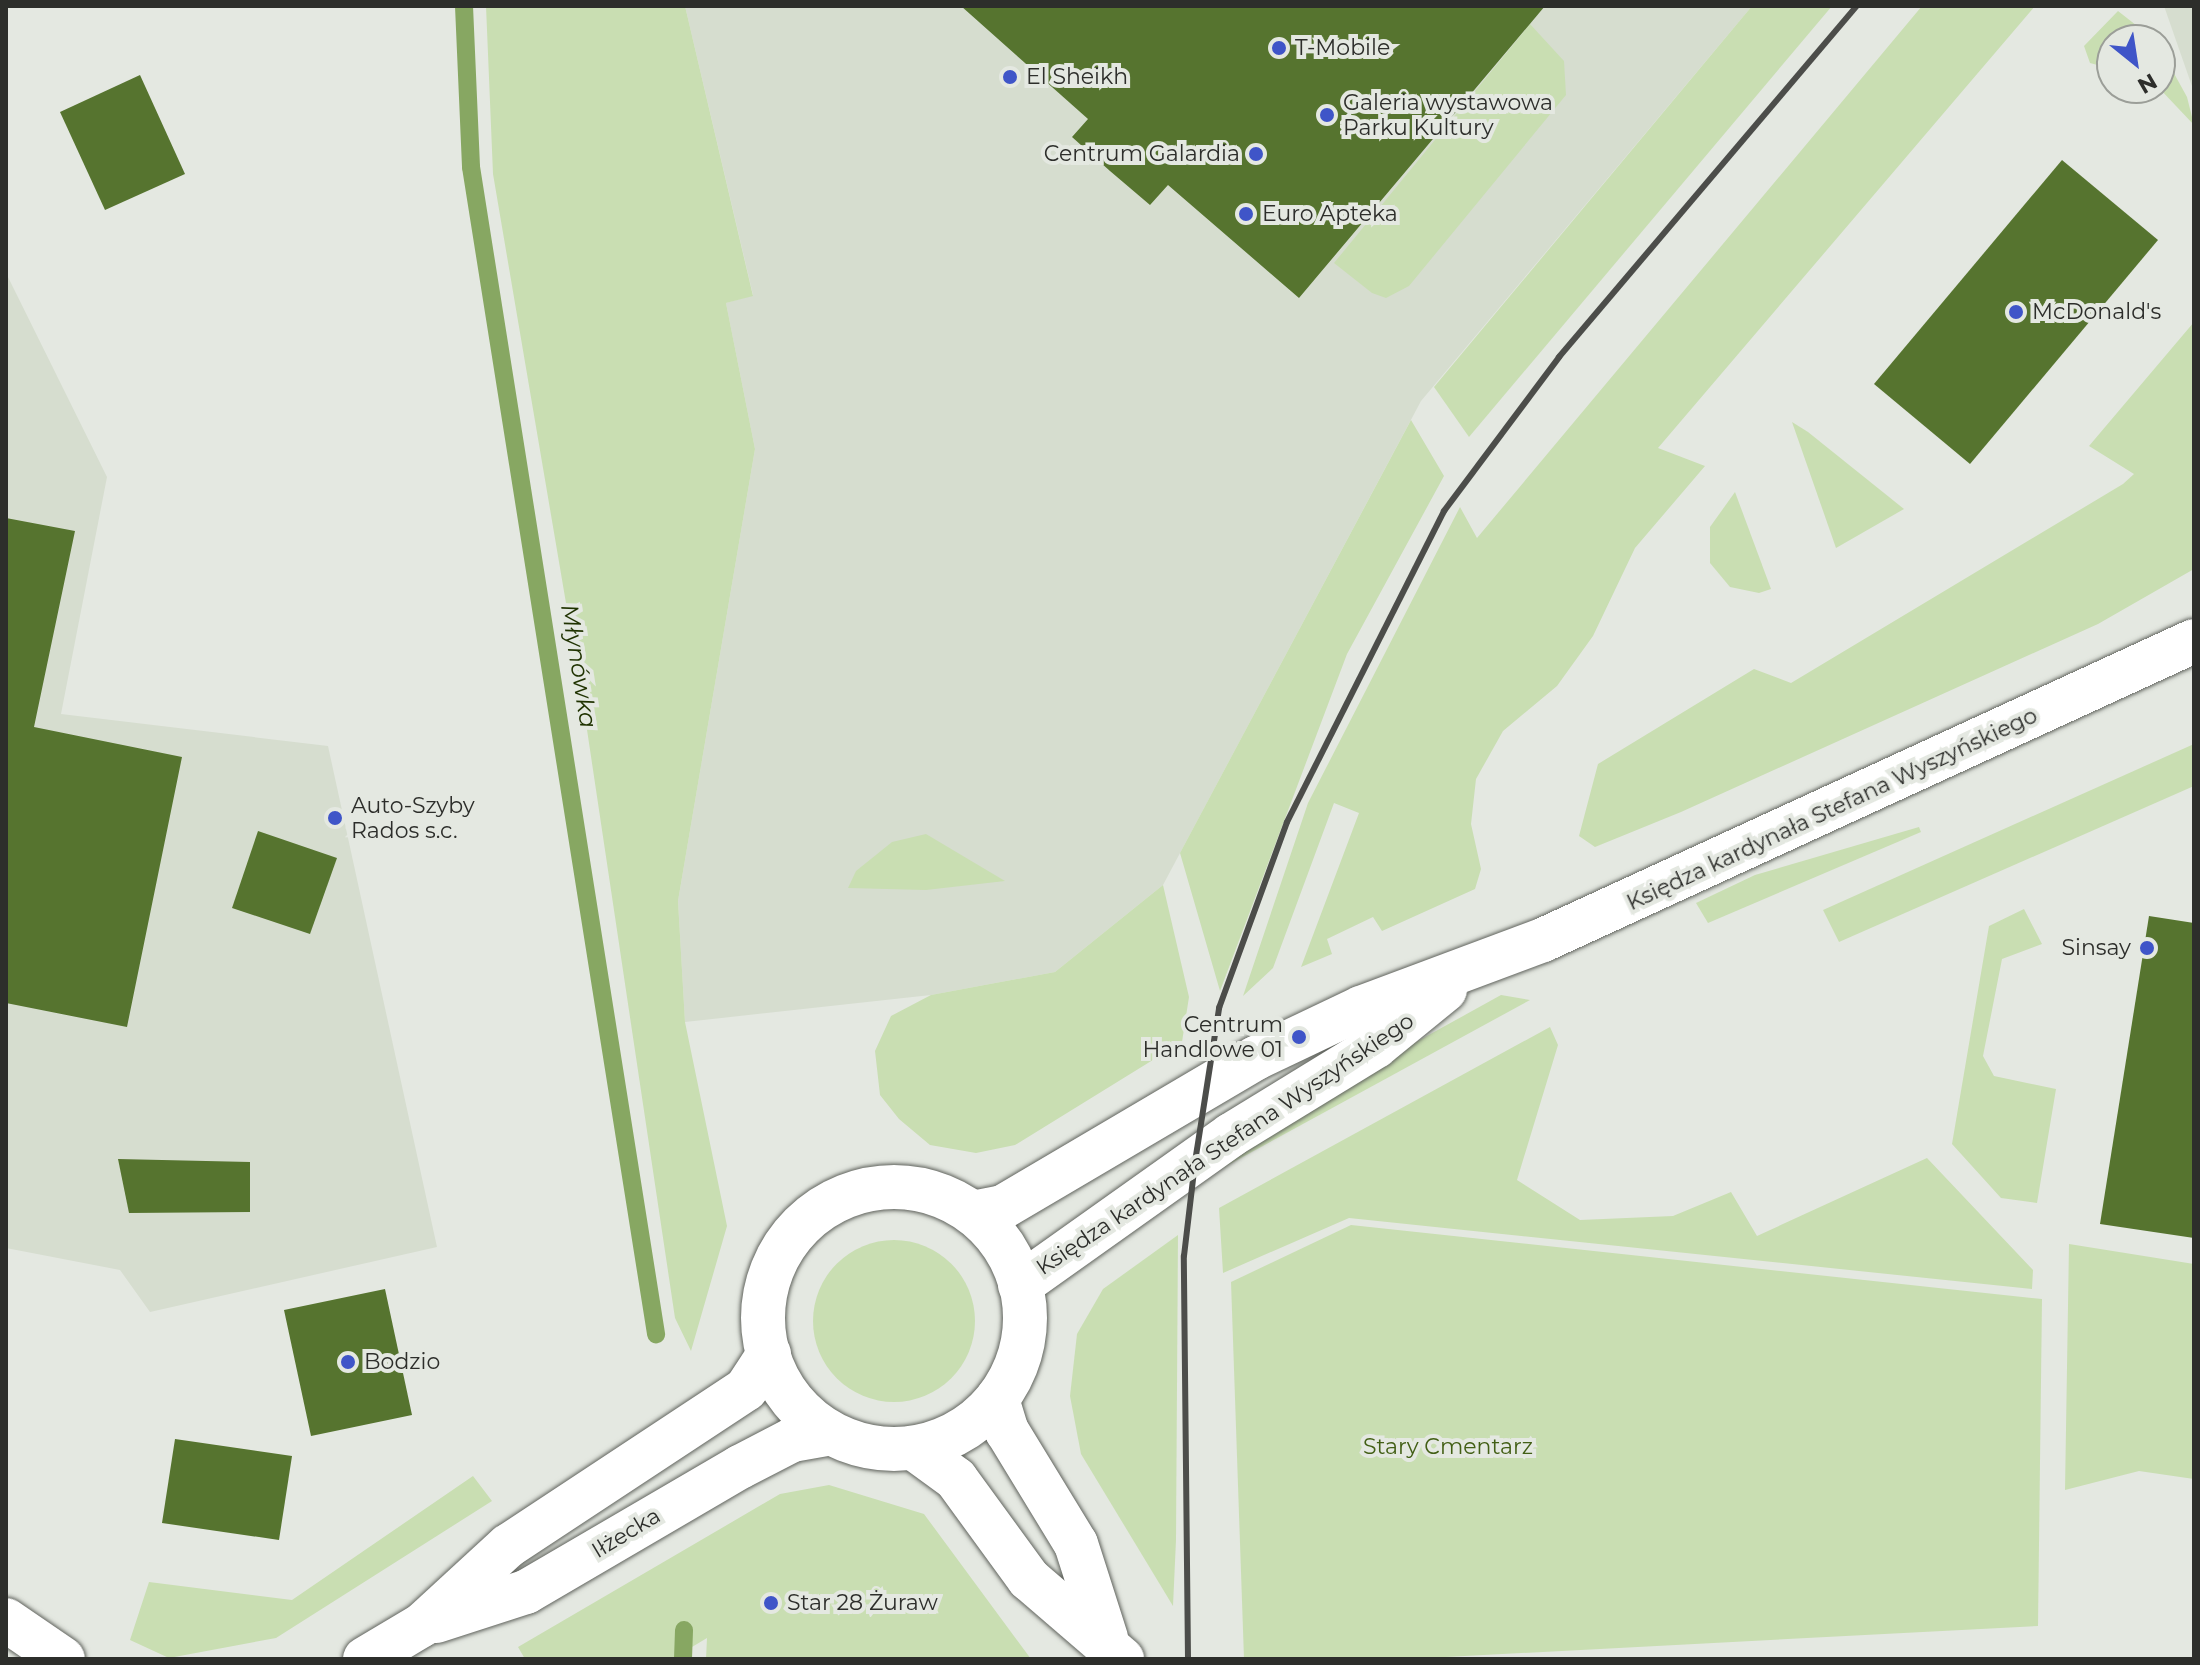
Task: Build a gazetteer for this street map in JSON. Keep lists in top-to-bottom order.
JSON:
{
  "streets": {
    "main road": ["Księdza kardynała Stefana Wyszyńskiego", "Iłżecka"]
  },
  "crossings": [
    ["Księdza kardynała Stefana Wyszyńskiego", "Iłżecka"]
  ],
  "water": ["Młynówka"],
  "parks": ["Stary Cmentarz"],
  "places": [
    "T-Mobile",
    "El Sheikh",
    "Galeria wystawowa Parku Kultury",
    "Centrum Galardia",
    "Euro Apteka",
    "McDonald's",
    "Auto-Szyby Rados s.c.",
    "Sinsay",
    "Centrum Handlowe 01",
    "Bodzio",
    "Star 28 Żuraw"
  ],
  "north": "bottom right"
}
